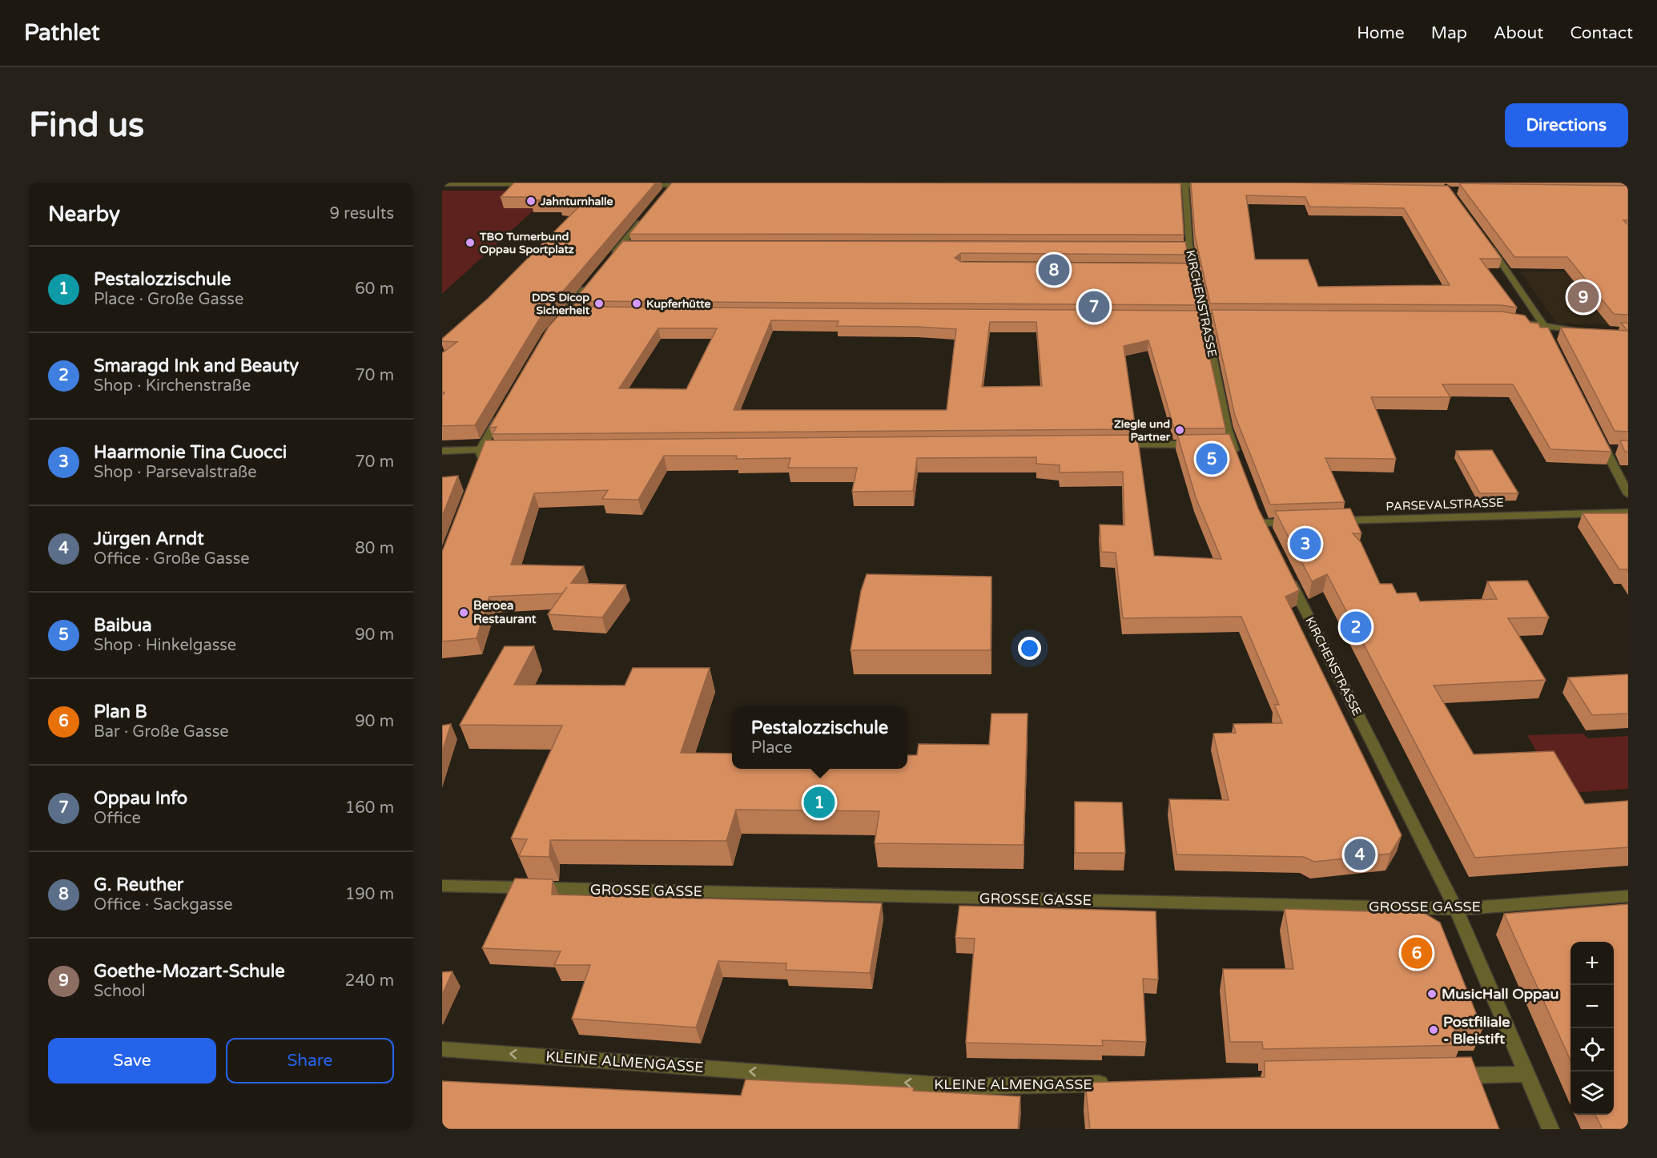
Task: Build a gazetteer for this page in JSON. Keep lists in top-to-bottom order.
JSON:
{
  "streets": {
    "street": [
      "KIRCHENSTRASSE",
      "PARSEVALSTRASSE",
      "GROSSE GASSE",
      "KLEINE ALMENGASSE"
    ]
  },
  "crossings": [
    ["KIRCHENSTRASSE", "GROSSE GASSE"]
  ],
  "one_way": ["KLEINE ALMENGASSE"],
  "places": [
    "Jahnturnhalle",
    "TBO Turnerbund Oppau Sportplatz",
    "DDS Dicop Sicherheit",
    "Kupferhütte",
    "Ziegle und Partner",
    "Beroea Restaurant",
    "MusicHall Oppau",
    "Postfiliale - Bleistift"
  ],
  "page": {
    "header": "Pathlet",
    "nav": [
      "Home",
      "Map",
      "About",
      "Contact"
    ],
    "buttons": [
      "Directions",
      ["Save", "Share"]
    ],
    "title": "Find us",
    "heading": ["Nearby", "9 results"],
    "list": [
      {
        "mark": "1",
        "name": "Pestalozzischule",
        "note": "Place · Große Gasse",
        "value": "60 m"
      },
      {
        "mark": "2",
        "name": "Smaragd Ink and Beauty",
        "note": "Shop · Kirchenstraße",
        "value": "70 m"
      },
      {
        "mark": "3",
        "name": "Haarmonie Tina Cuocci",
        "note": "Shop · Parsevalstraße",
        "value": "70 m"
      },
      {
        "mark": "4",
        "name": "Jürgen Arndt",
        "note": "Office · Große Gasse",
        "value": "80 m"
      },
      {
        "mark": "5",
        "name": "Baibua",
        "note": "Shop · Hinkelgasse",
        "value": "90 m"
      },
      {
        "mark": "6",
        "name": "Plan B",
        "note": "Bar · Große Gasse",
        "value": "90 m"
      },
      {
        "mark": "7",
        "name": "Oppau Info",
        "note": "Office",
        "value": "160 m"
      },
      {
        "mark": "8",
        "name": "G. Reuther",
        "note": "Office · Sackgasse",
        "value": "190 m"
      },
      {
        "mark": "9",
        "name": "Goethe-Mozart-Schule",
        "note": "School",
        "value": "240 m"
      }
    ],
    "pins": [
      "8",
      "9",
      "7",
      "5",
      "3",
      "2",
      "1",
      "4",
      "6"
    ],
    "popup": ["Pestalozzischule", "Place"],
    "map_buttons": ["+", "−"]
  }
}
